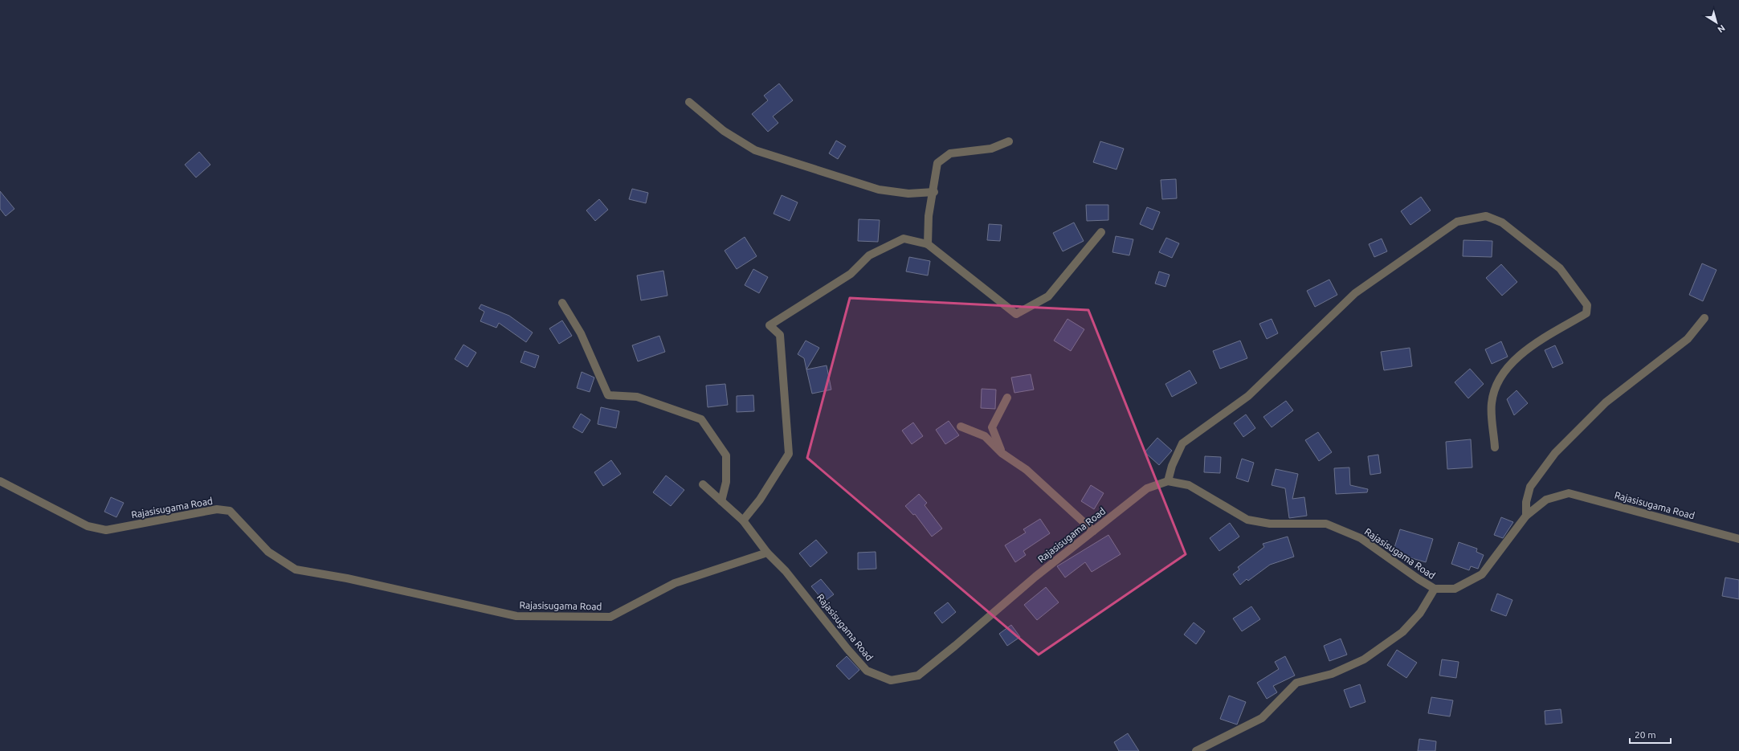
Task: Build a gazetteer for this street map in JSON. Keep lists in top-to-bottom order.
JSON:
{
  "streets": {
    "street": ["Rajasisugama Road"]
  },
  "scale_bar": "20 m",
  "north": "bottom right"
}
